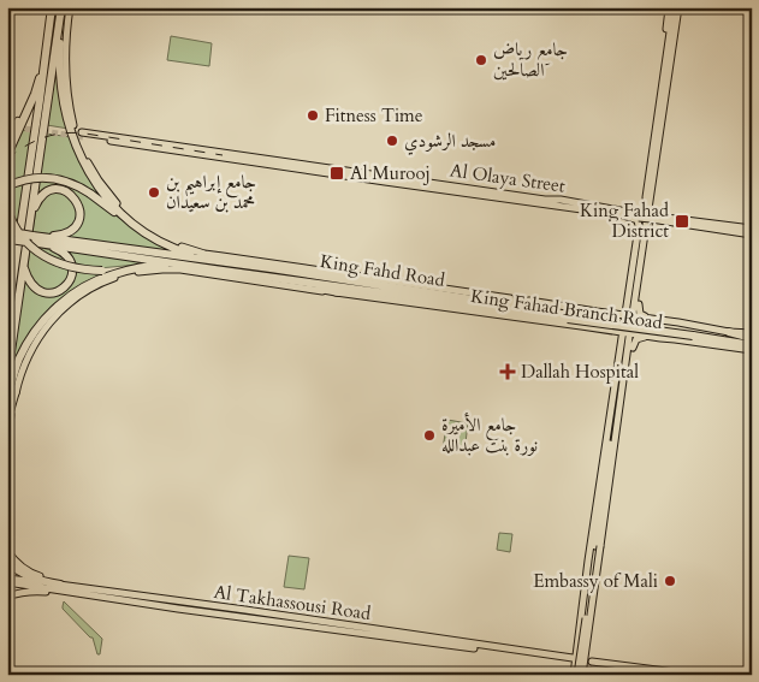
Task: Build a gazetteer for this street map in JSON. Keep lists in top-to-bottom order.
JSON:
{
  "streets": {
    "highway": ["King Fahd Road"],
    "main road": ["Al Olaya Street", "King Fahad Branch Road", "Al Takhassousi Road"]
  },
  "places": {
    "other": [
      "جامع رياض الصالحين",
      "Fitness Time",
      "مسجد الرشودي",
      "جامع إبراهيم بن محمد بن سعيدان",
      "جامع الأميرة نورة بنت عبدالله",
      "Embassy of Mali"
    ],
    "transit": ["Al Murooj", "King Fahad District"],
    "health": ["Dallah Hospital"]
  }
}
